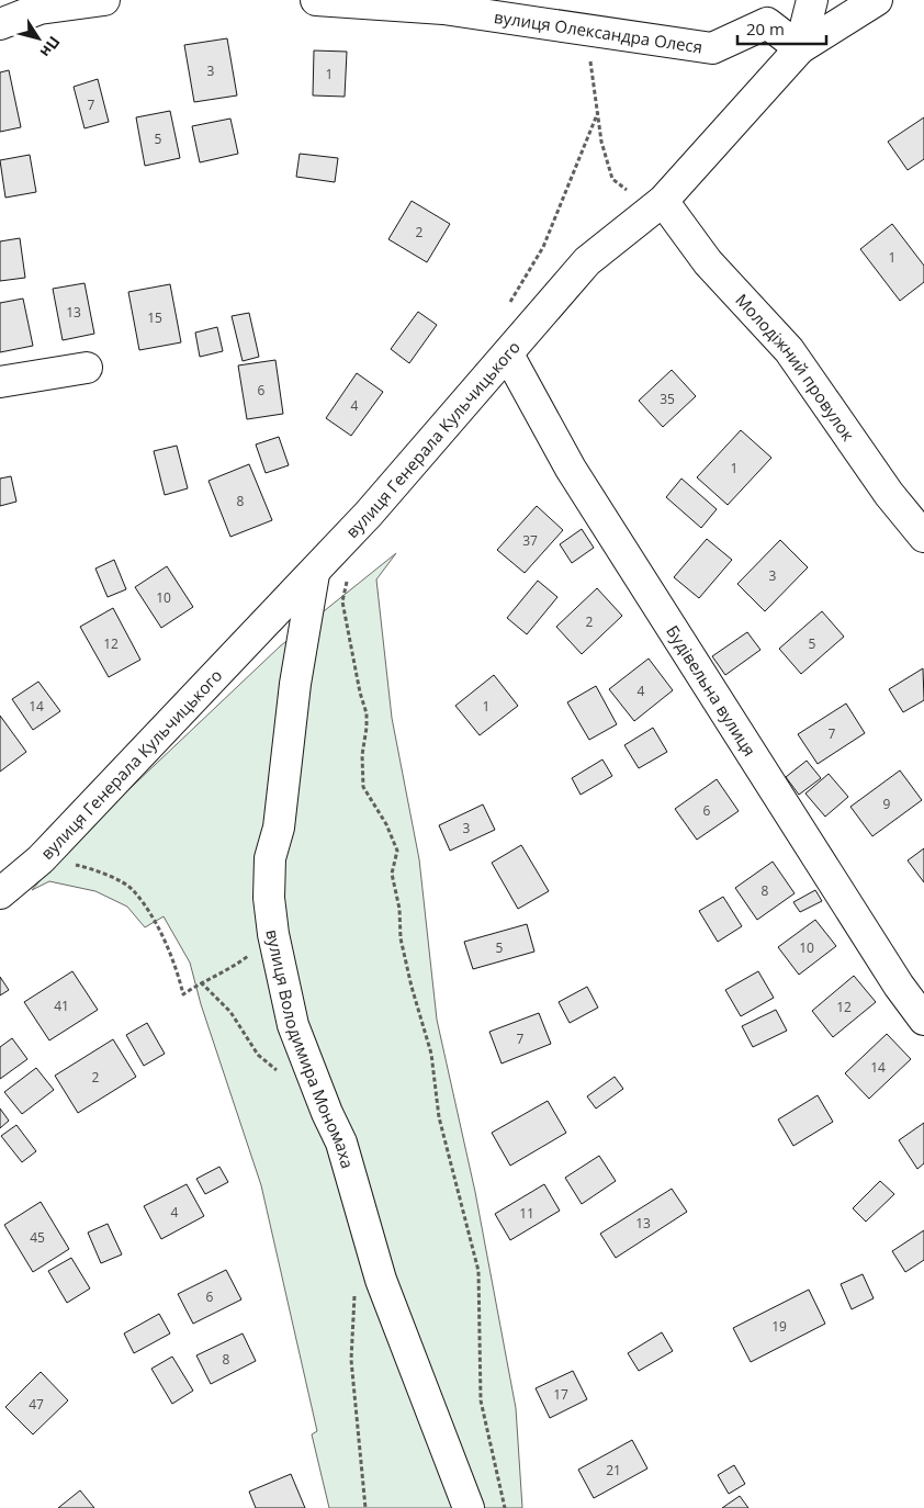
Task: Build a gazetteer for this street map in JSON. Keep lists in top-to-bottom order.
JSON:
{
  "streets": {
    "street": [
      "вулиця Олександра Олеся",
      "Молодіжний провулок",
      "вулиця Генерала Кульчицького",
      "Будівельна вулиця",
      "вулиця Володимира Мономаха"
    ]
  },
  "crossings": [
    ["вулиця Олександра Олеся", "вулиця Генерала Кульчицького"],
    ["Молодіжний провулок", "вулиця Генерала Кульчицького"],
    ["вулиця Генерала Кульчицького", "Будівельна вулиця"],
    ["вулиця Генерала Кульчицького", "вулиця Володимира Мономаха"]
  ],
  "house_numbers": [
    "3",
    "1",
    "7",
    "5",
    "2",
    "1",
    "13",
    "15",
    "6",
    "35",
    "4",
    "1",
    "8",
    "37",
    "3",
    "10",
    "2",
    "12",
    "5",
    "4",
    "14",
    "1",
    "7",
    "9",
    "6",
    "3",
    "8",
    "5",
    "10",
    "41",
    "12",
    "7",
    "14",
    "2",
    "4",
    "11",
    "13",
    "45",
    "6",
    "19",
    "8",
    "17",
    "47",
    "21"
  ],
  "scale_bar": "20 m",
  "north": "bottom right"
}
